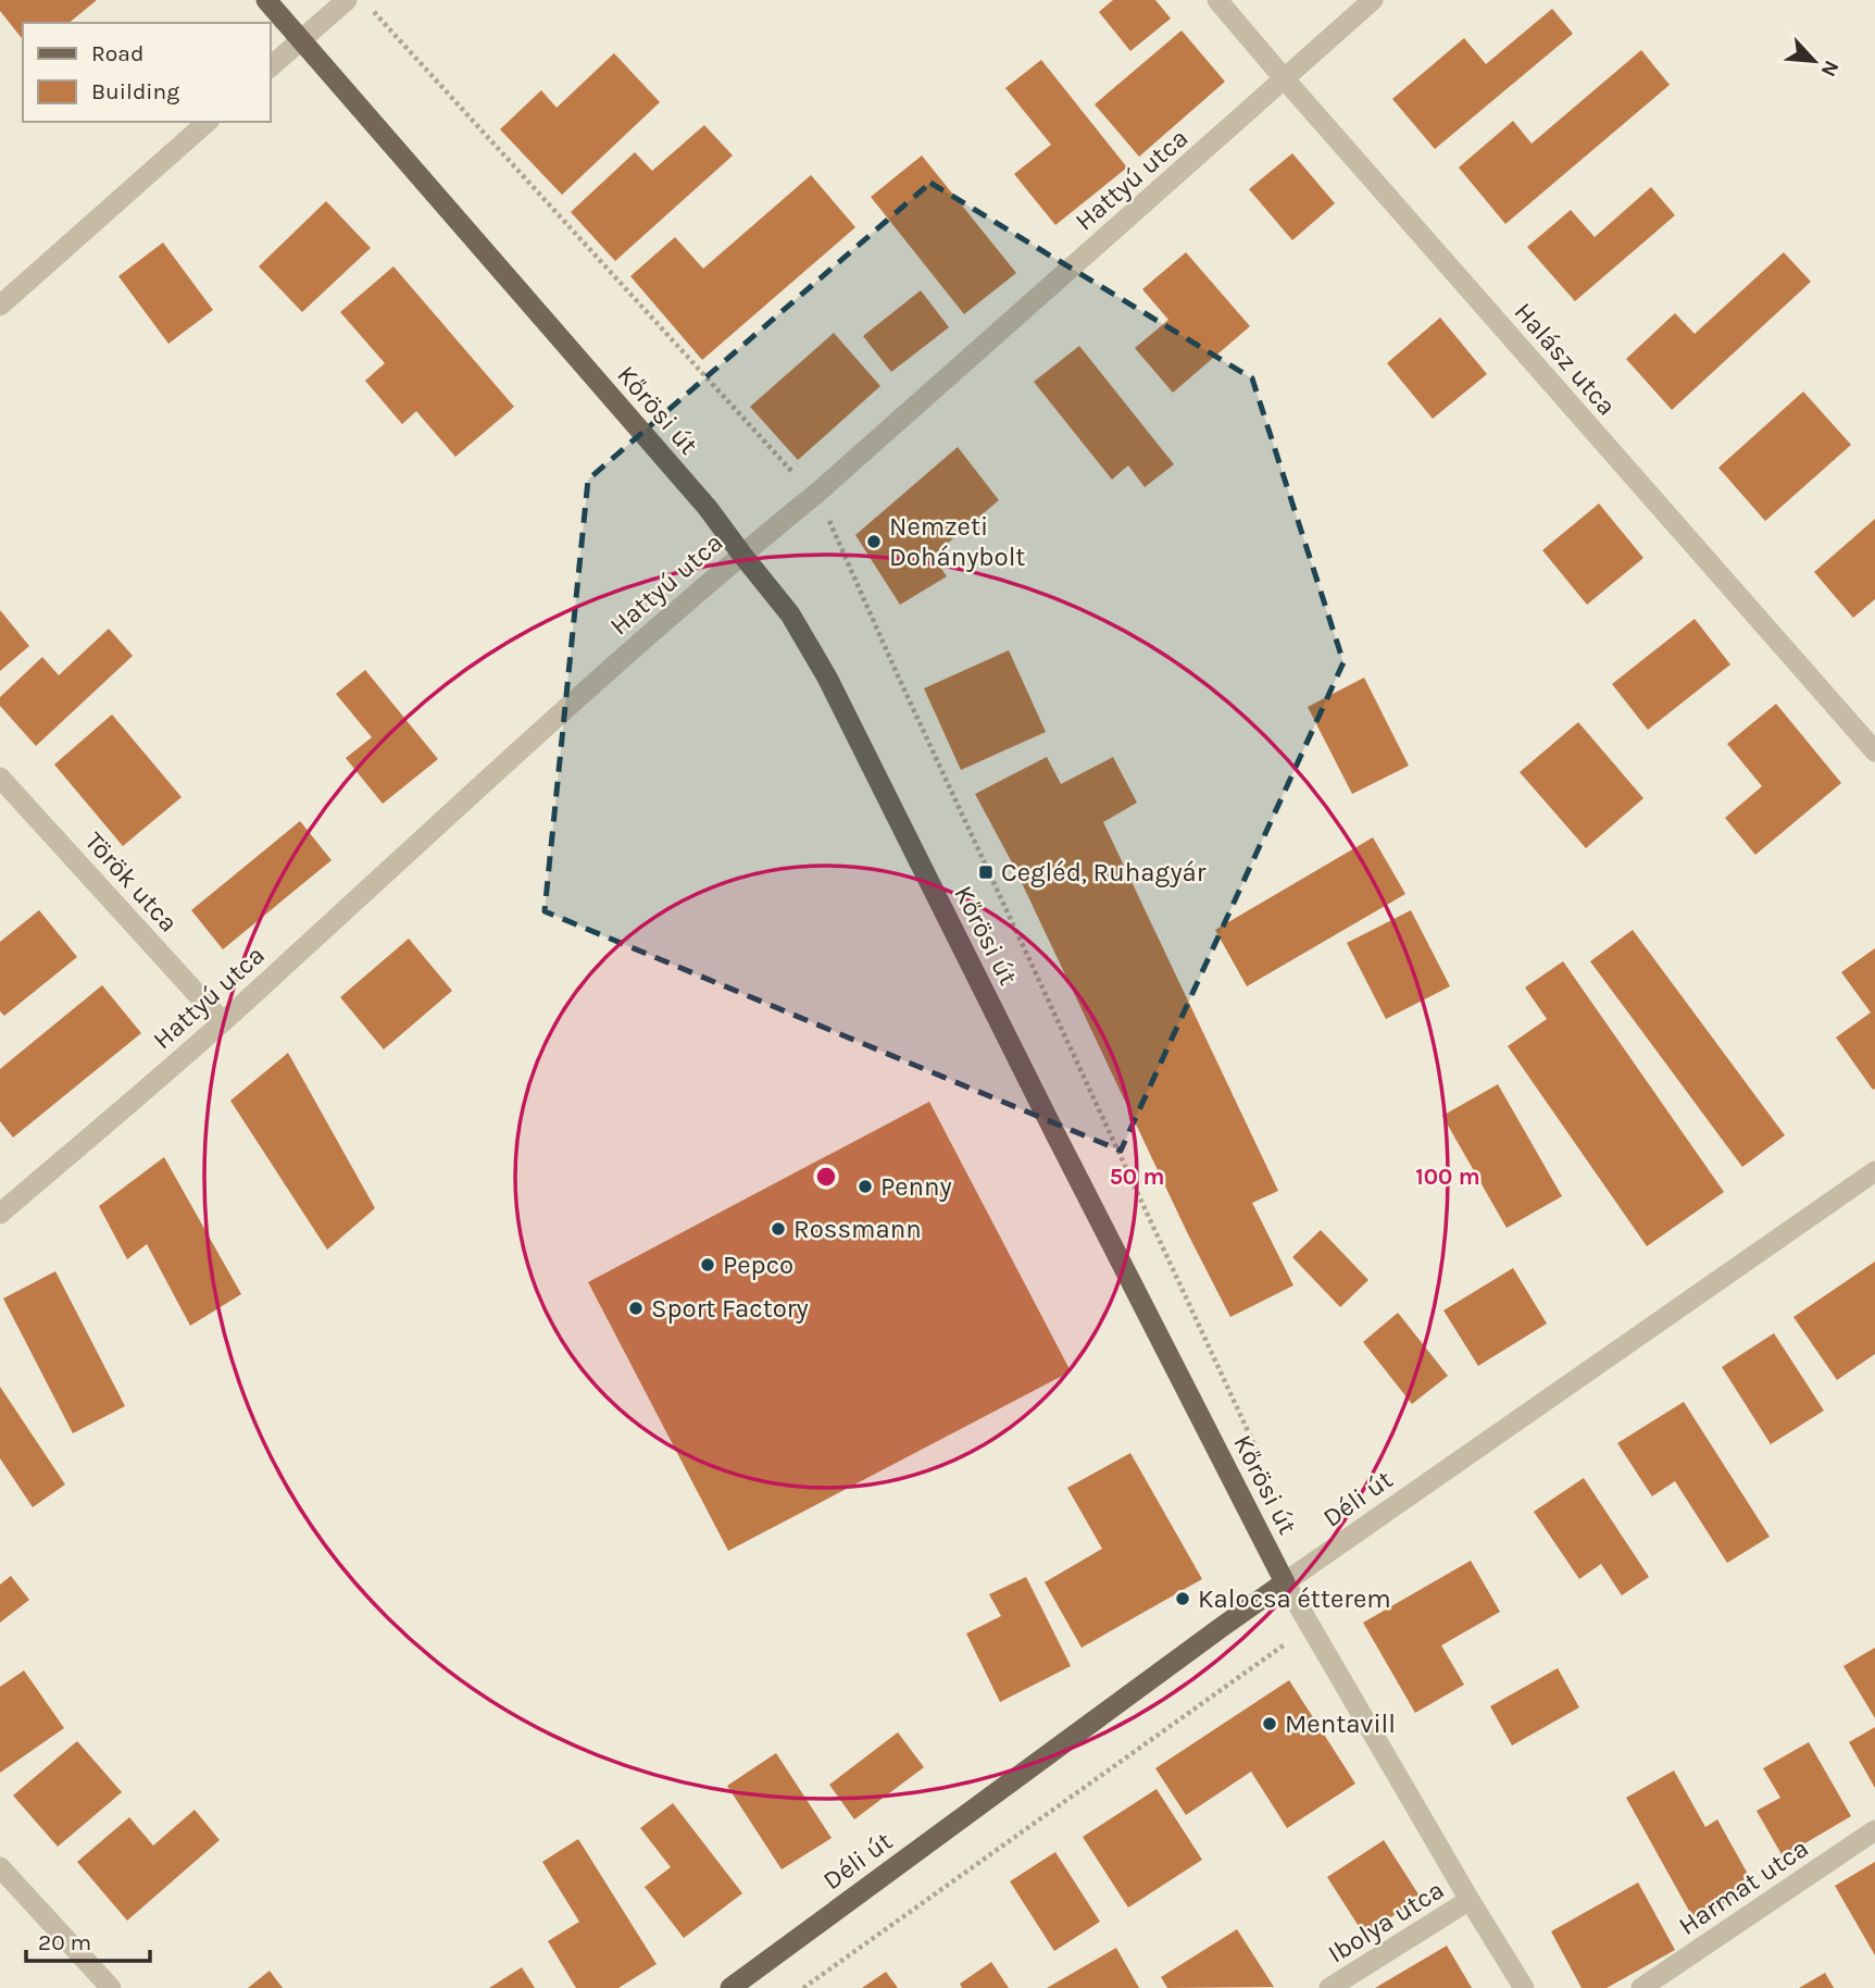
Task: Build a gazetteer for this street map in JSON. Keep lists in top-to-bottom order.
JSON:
{
  "streets": {
    "main road": ["Kőrösi út", "Déli út"],
    "street": [
      "Hattyú utca",
      "Halász utca",
      "Török utca",
      "Harmat utca",
      "Ibolya utca"
    ]
  },
  "crossings": [
    ["Hattyú utca", "Halász utca"],
    ["Hattyú utca", "Kőrösi út"],
    ["Hattyú utca", "Török utca"],
    ["Kőrösi út", "Déli út"],
    ["Kőrösi út", "Ibolya utca"]
  ],
  "places": {
    "other": [
      "Nemzeti Dohánybolt",
      "Penny",
      "Rossmann",
      "Pepco",
      "Sport Factory",
      "Kalocsa étterem",
      "Mentavill"
    ],
    "transit": ["Cegléd, Ruhagyár"]
  },
  "legend": ["Road", "Building"],
  "scale_bar": "20 m",
  "north": "bottom right",
  "rings": ["50 m", "100 m"]
}
